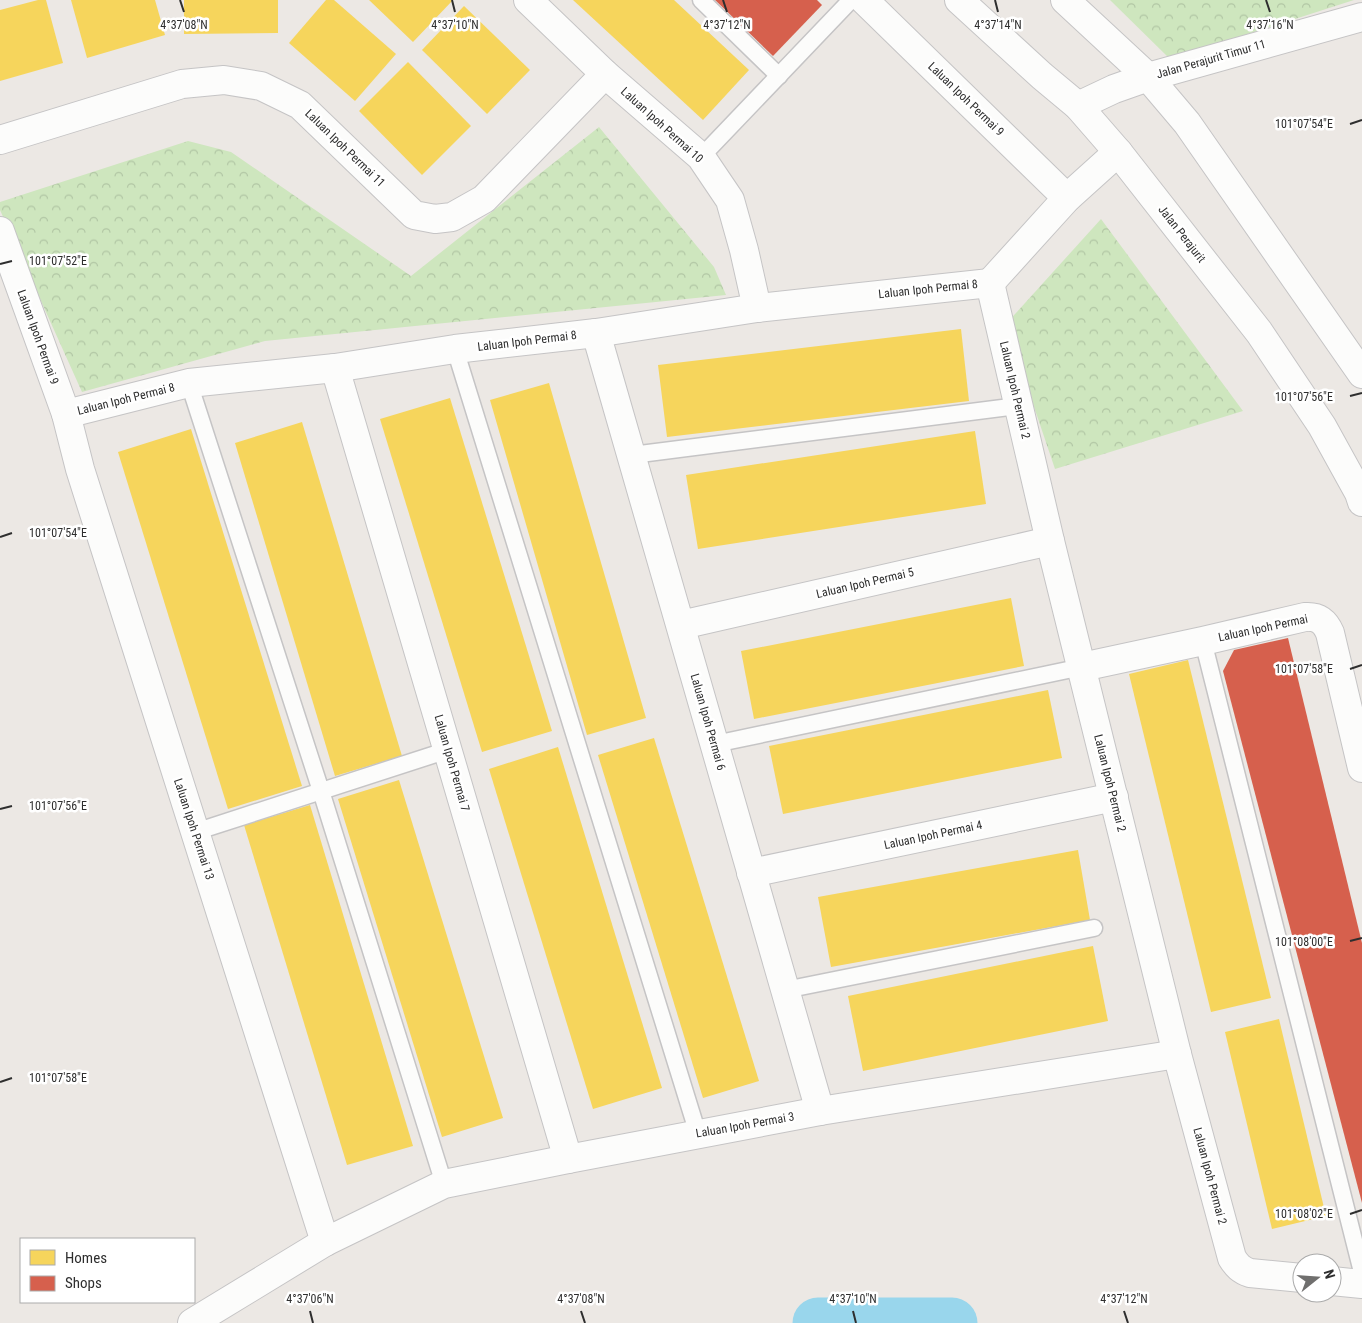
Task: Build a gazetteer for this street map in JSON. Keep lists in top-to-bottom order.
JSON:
{
  "streets": {
    "street": [
      "Jalan Perajurit Timur 11",
      "Laluan Ipoh Permai 9",
      "Laluan Ipoh Permai 10",
      "Laluan Ipoh Permai 11",
      "Jalan Perajurit",
      "Laluan Ipoh Permai 8",
      "Laluan Ipoh Permai 2",
      "Laluan Ipoh Permai 5",
      "Laluan Ipoh Permai",
      "Laluan Ipoh Permai 6",
      "Laluan Ipoh Permai 7",
      "Laluan Ipoh Permai 13",
      "Laluan Ipoh Permai 4",
      "Laluan Ipoh Permai 3"
    ]
  },
  "crossings": [
    ["Jalan Perajurit Timur 11", "Jalan Perajurit"],
    ["Laluan Ipoh Permai 9", "Laluan Ipoh Permai 8"],
    ["Laluan Ipoh Permai 9", "Laluan Ipoh Permai 13"],
    ["Laluan Ipoh Permai 10", "Laluan Ipoh Permai 11"],
    ["Laluan Ipoh Permai 10", "Laluan Ipoh Permai 8"],
    ["Laluan Ipoh Permai 8", "Laluan Ipoh Permai 2"],
    ["Laluan Ipoh Permai 8", "Laluan Ipoh Permai 6"],
    ["Laluan Ipoh Permai 8", "Laluan Ipoh Permai 7"],
    ["Laluan Ipoh Permai 8", "Laluan Ipoh Permai 13"],
    ["Laluan Ipoh Permai 2", "Laluan Ipoh Permai 5"],
    ["Laluan Ipoh Permai 2", "Laluan Ipoh Permai"],
    ["Laluan Ipoh Permai 2", "Laluan Ipoh Permai 4"],
    ["Laluan Ipoh Permai 2", "Laluan Ipoh Permai 3"],
    ["Laluan Ipoh Permai 5", "Laluan Ipoh Permai 6"],
    ["Laluan Ipoh Permai 6", "Laluan Ipoh Permai 4"],
    ["Laluan Ipoh Permai 6", "Laluan Ipoh Permai 3"],
    ["Laluan Ipoh Permai 7", "Laluan Ipoh Permai 3"],
    ["Laluan Ipoh Permai 13", "Laluan Ipoh Permai 3"]
  ],
  "legend": ["Homes", "Shops"],
  "north": "right",
  "coordinates": [
    "4°37'08\"N",
    "4°37'10\"N",
    "4°37'12\"N",
    "4°37'14\"N",
    "4°37'16\"N",
    "101°07'54\"E",
    "101°07'52\"E",
    "101°07'56\"E",
    "101°07'58\"E",
    "101°08'00\"E",
    "101°08'02\"E",
    "4°37'06\"N"
  ]
}
